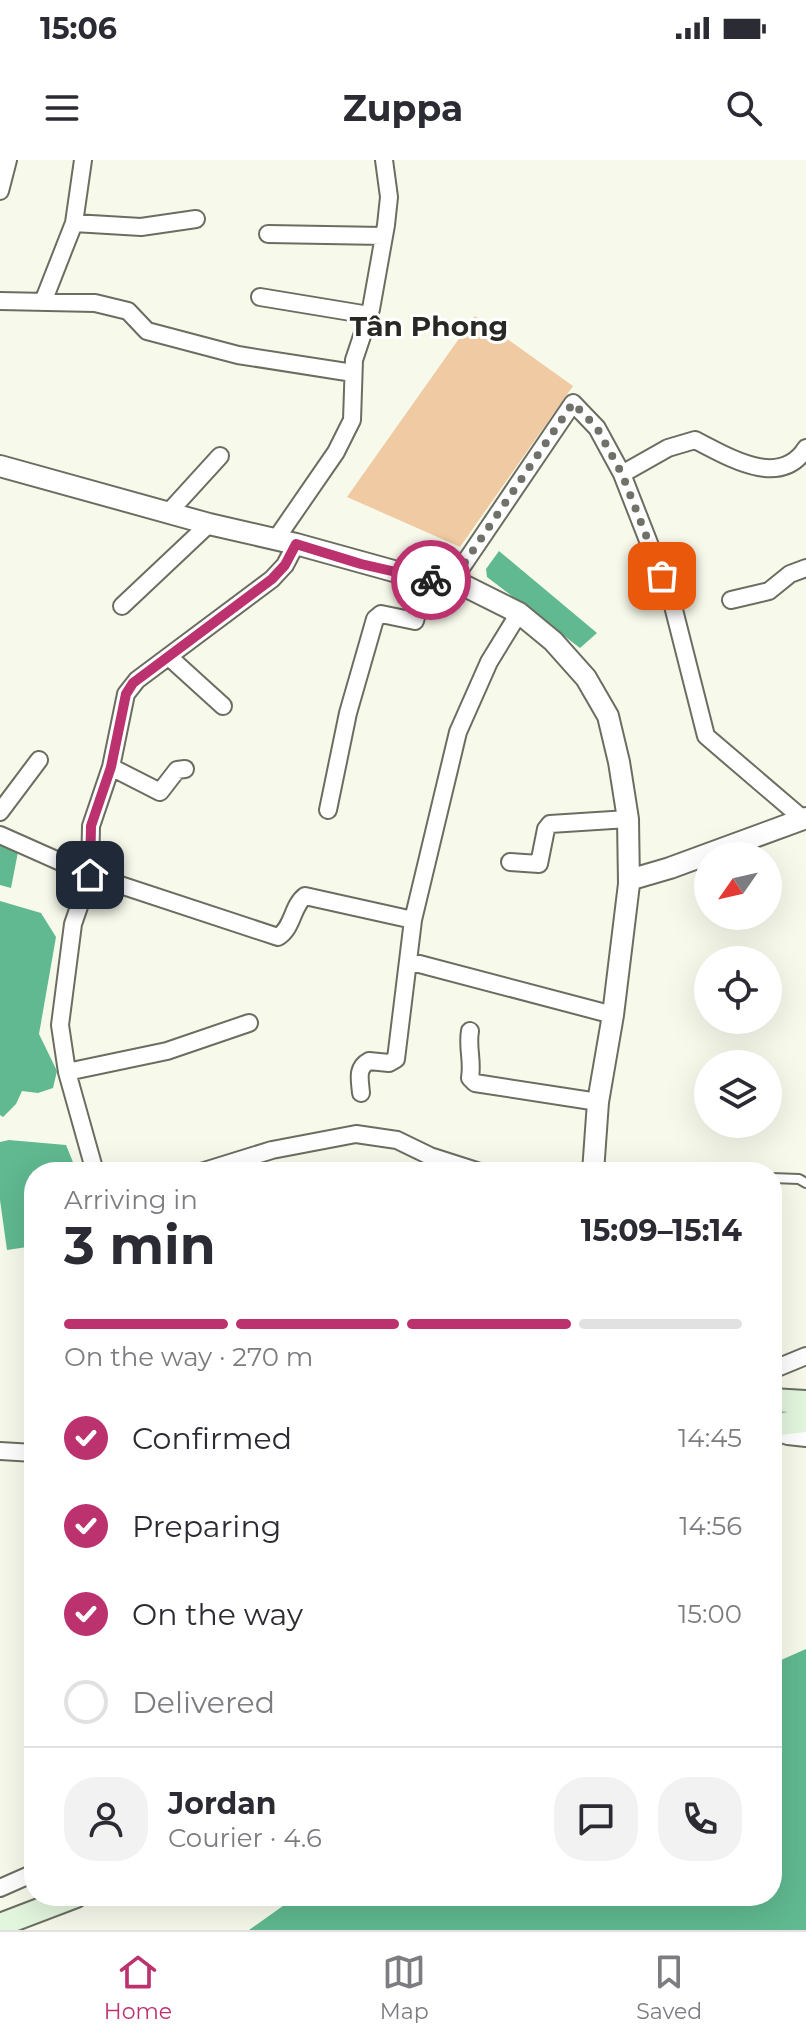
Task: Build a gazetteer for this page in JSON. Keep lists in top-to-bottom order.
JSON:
{
  "districts": ["Tân Phong"],
  "north": "bottom left",
  "page": {
    "status": "15:06",
    "header": "Zuppa",
    "heading": ["3 min", "Arriving in", "15:09–15:14"],
    "panel": ["Jordan", "Courier · 4.6"],
    "bar": "On the way · 270 m",
    "list": [
      ["Confirmed", "14:45"],
      ["Preparing", "14:56"],
      ["On the way", "15:00"],
      "Delivered"
    ],
    "tabs": ["Home", "Map", "Saved"]
  }
}
